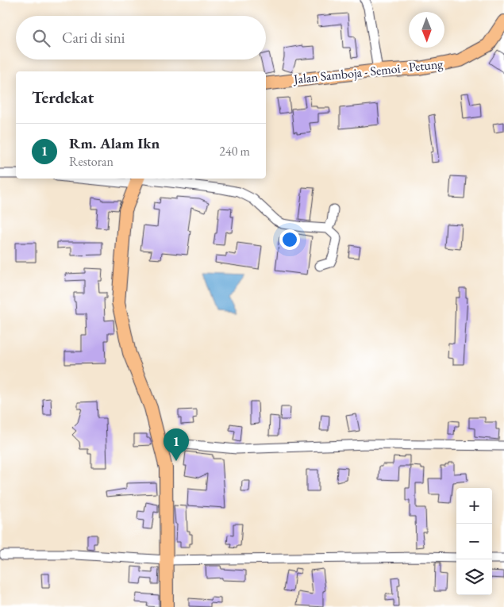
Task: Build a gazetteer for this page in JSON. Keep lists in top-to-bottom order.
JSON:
{
  "streets": {
    "highway": ["Jalan Samboja - Semoi - Petung"]
  },
  "north": "bottom",
  "page": {
    "search": "Cari di sini",
    "heading": "Terdekat",
    "list": [
      {
        "mark": "1",
        "name": "Rm. Alam Ikn",
        "note": "Restoran",
        "value": "240 m"
      }
    ],
    "pins": "1",
    "map_buttons": ["+", "−"]
  }
}
